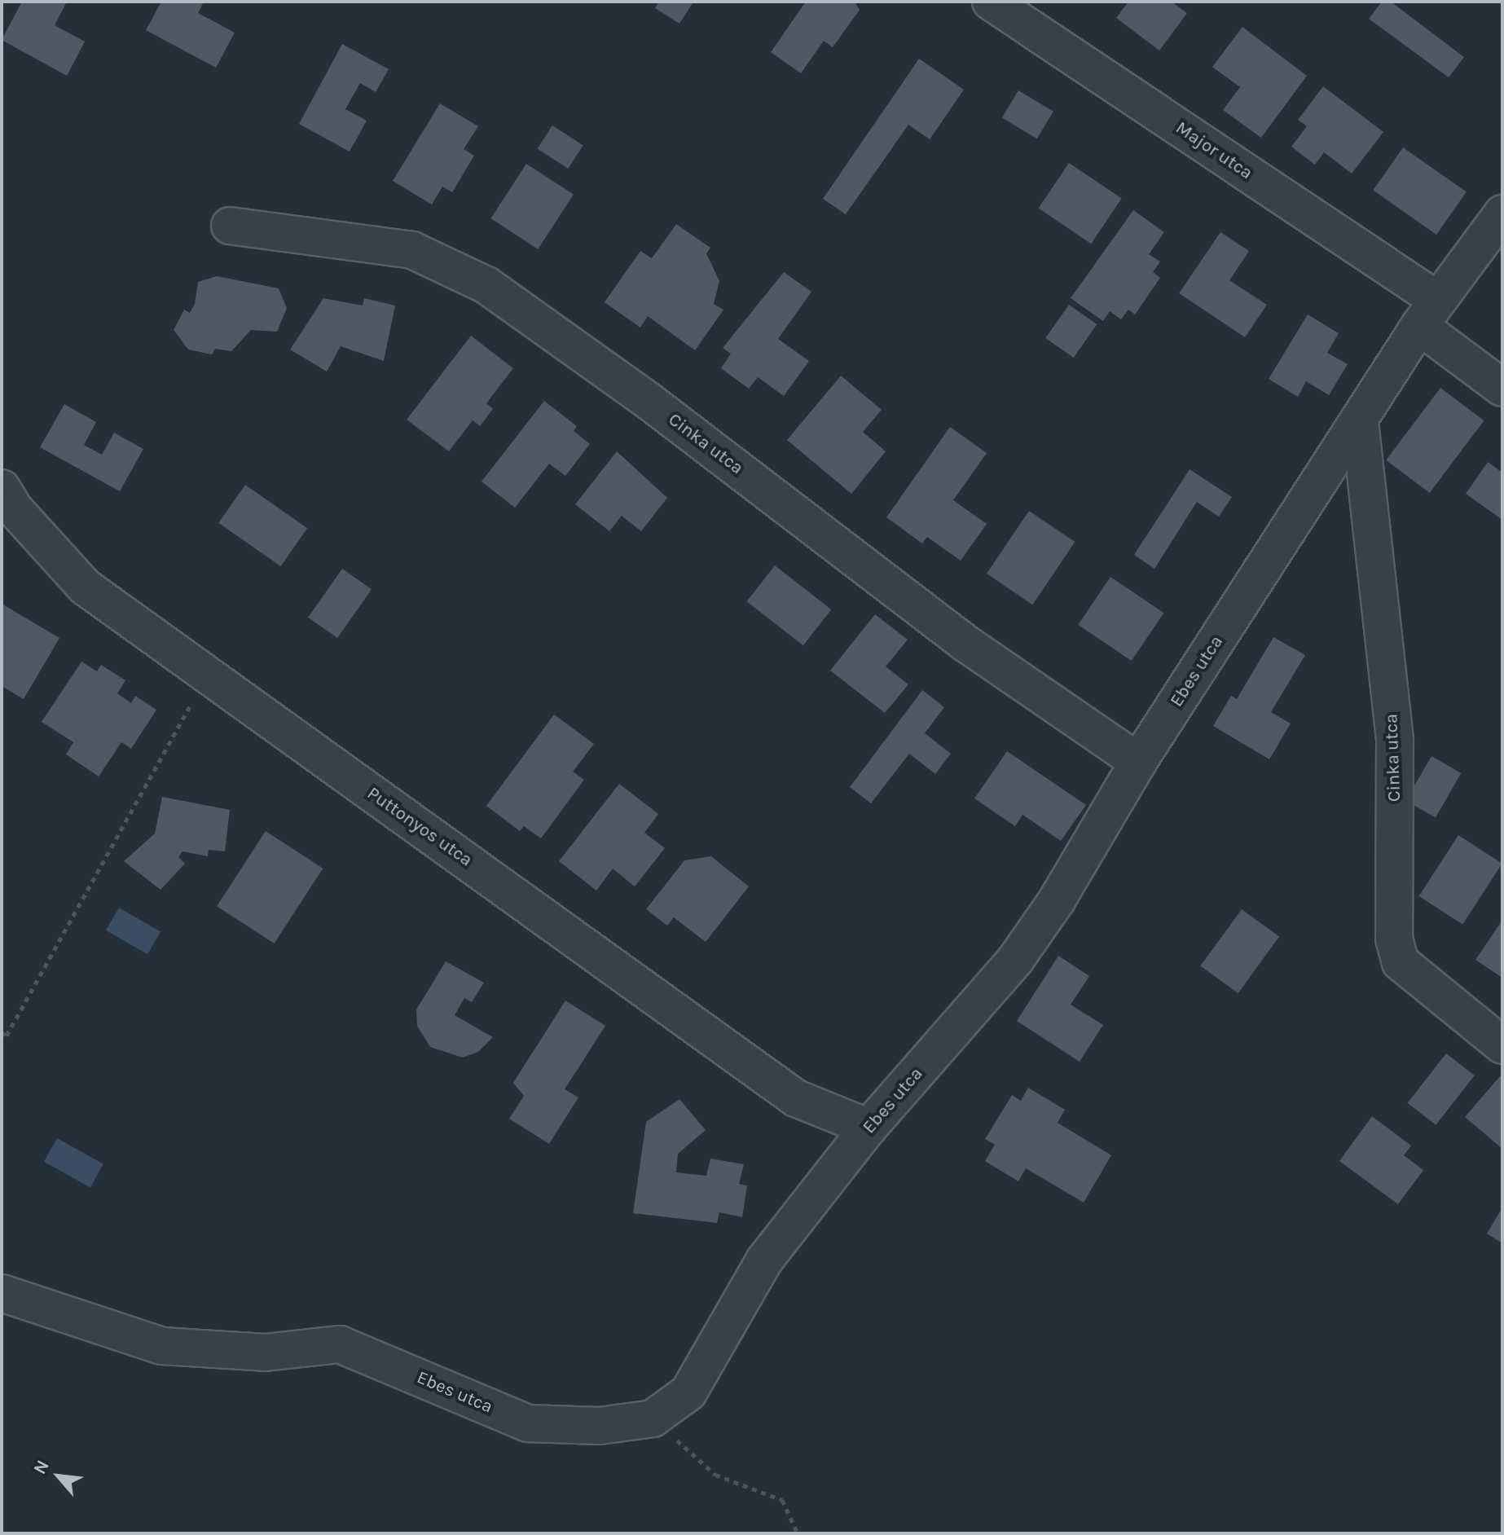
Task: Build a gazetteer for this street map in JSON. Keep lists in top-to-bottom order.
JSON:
{
  "streets": {
    "street": [
      "Major utca",
      "Cinka utca",
      "Ebes utca",
      "Puttonyos utca"
    ]
  },
  "crossings": [
    ["Major utca", "Ebes utca"],
    ["Cinka utca", "Ebes utca"],
    ["Ebes utca", "Puttonyos utca"]
  ],
  "north": "top left"
}
